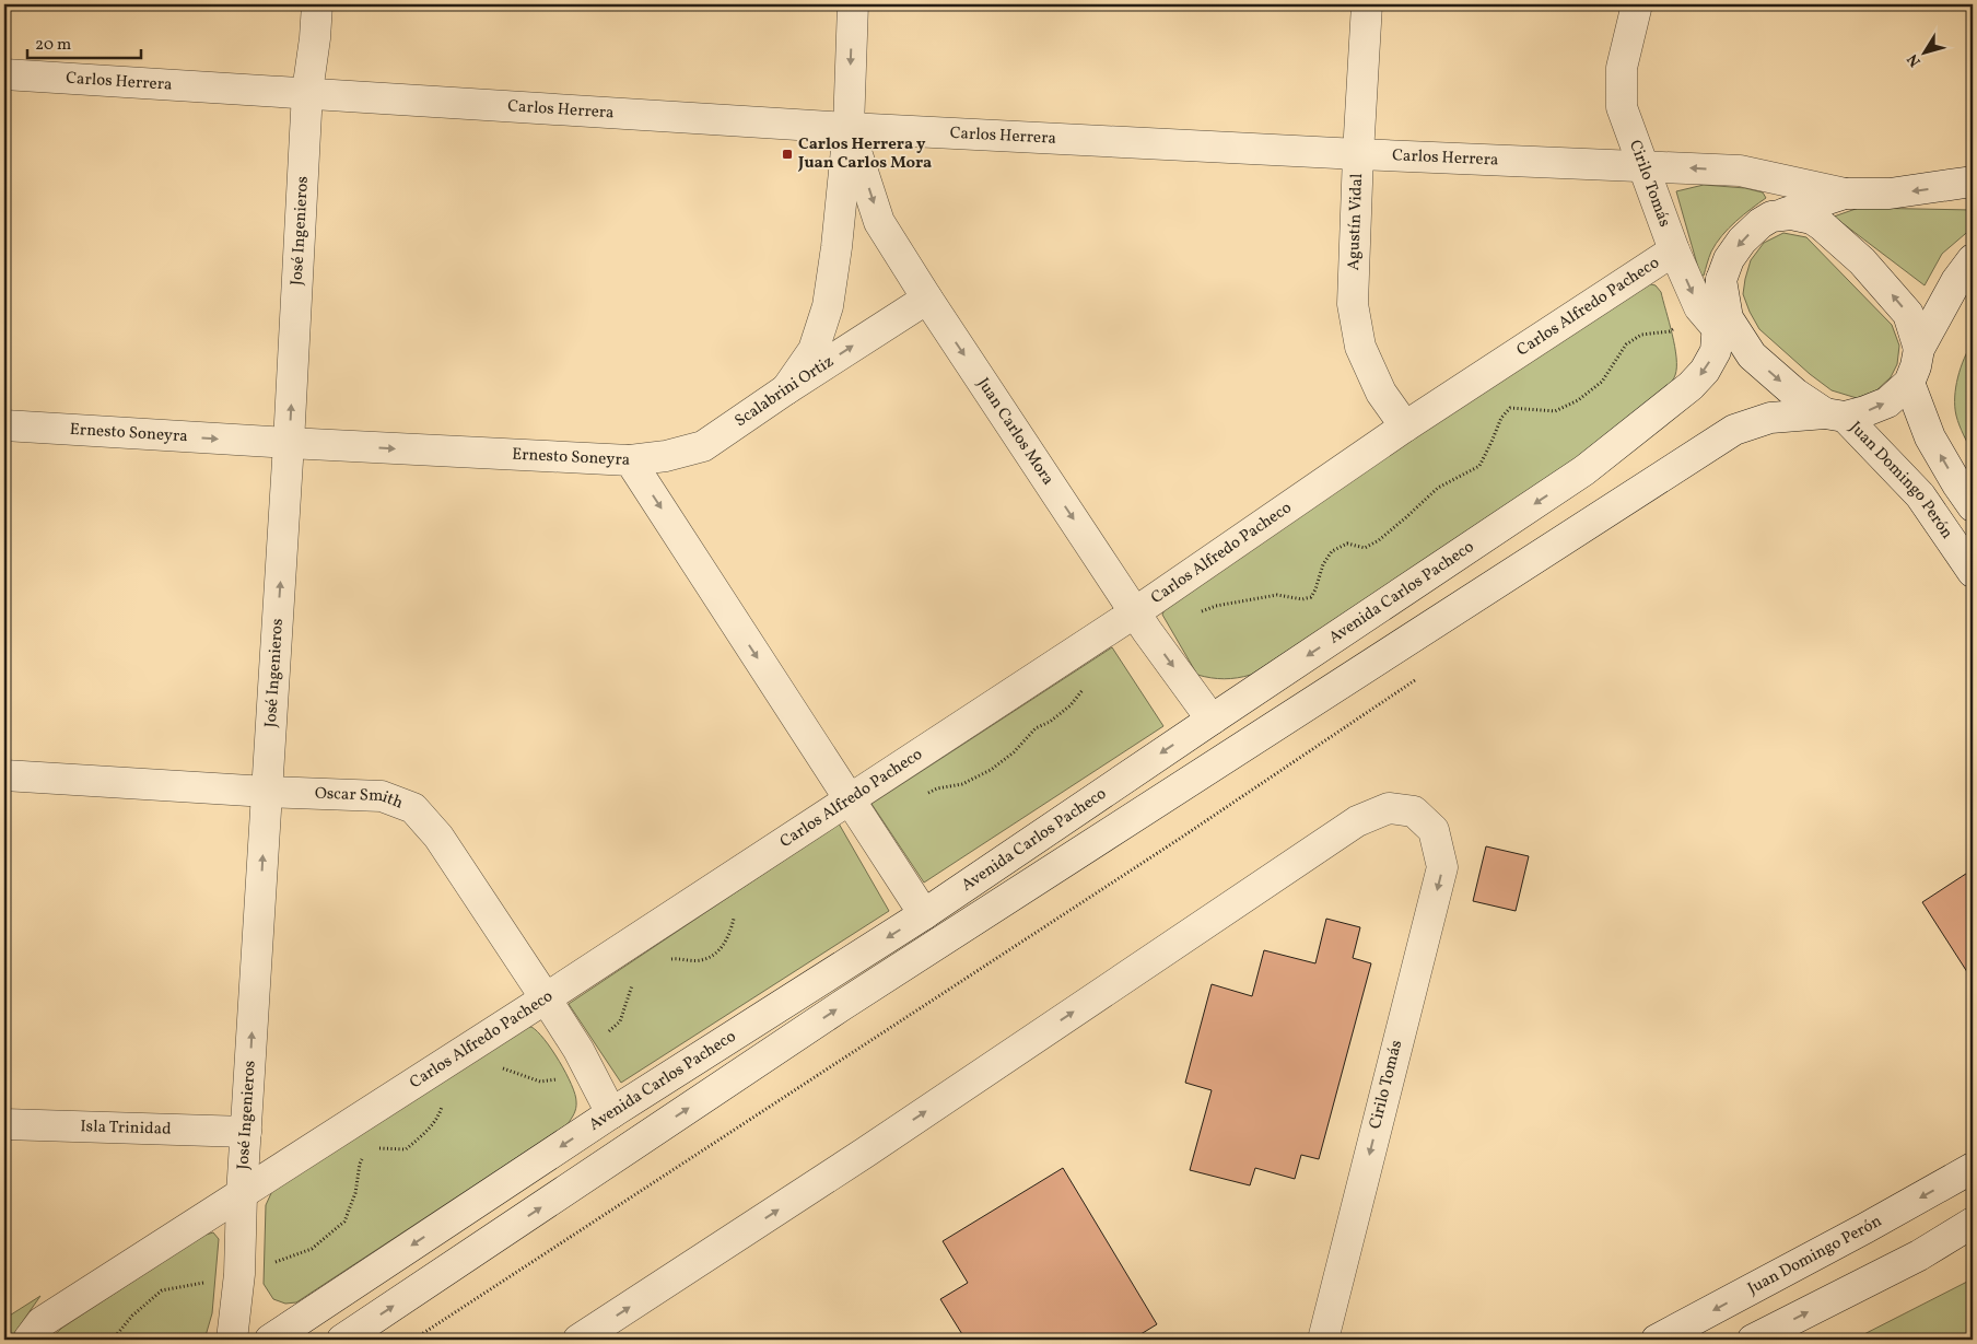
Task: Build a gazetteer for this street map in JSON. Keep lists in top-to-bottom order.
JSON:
{
  "streets": {
    "street": [
      "Carlos Herrera",
      "Cirilo Tomás",
      "Agustín Vidal",
      "José Ingenieros",
      "Carlos Alfredo Pacheco",
      "Scalabrini Ortiz",
      "Juan Carlos Mora",
      "Ernesto Soneyra",
      "Juan Domingo Perón",
      "Avenida Carlos Pacheco",
      "Oscar Smith",
      "Isla Trinidad"
    ]
  },
  "crossings": [
    ["Carlos Herrera", "Cirilo Tomás"],
    ["Carlos Herrera", "Agustín Vidal"],
    ["Carlos Herrera", "José Ingenieros"],
    ["Carlos Herrera", "Juan Carlos Mora"],
    ["Carlos Herrera", "Juan Domingo Perón"],
    ["Carlos Herrera", "Avenida Carlos Pacheco"],
    ["Cirilo Tomás", "Carlos Alfredo Pacheco"],
    ["Cirilo Tomás", "Juan Domingo Perón"],
    ["Cirilo Tomás", "Avenida Carlos Pacheco"],
    ["Agustín Vidal", "Carlos Alfredo Pacheco"],
    ["José Ingenieros", "Carlos Alfredo Pacheco"],
    ["José Ingenieros", "Ernesto Soneyra"],
    ["José Ingenieros", "Oscar Smith"],
    ["José Ingenieros", "Isla Trinidad"],
    ["Carlos Alfredo Pacheco", "Juan Carlos Mora"],
    ["Carlos Alfredo Pacheco", "Ernesto Soneyra"],
    ["Carlos Alfredo Pacheco", "Oscar Smith"],
    ["Scalabrini Ortiz", "Juan Carlos Mora"],
    ["Scalabrini Ortiz", "Ernesto Soneyra"],
    ["Juan Carlos Mora", "Avenida Carlos Pacheco"],
    ["Ernesto Soneyra", "Avenida Carlos Pacheco"],
    ["Juan Domingo Perón", "Avenida Carlos Pacheco"],
    ["Avenida Carlos Pacheco", "Oscar Smith"]
  ],
  "one_way": [
    "José Ingenieros",
    "Scalabrini Ortiz",
    "Juan Carlos Mora",
    "Ernesto Soneyra"
  ],
  "places": {
    "transit": ["Carlos Herrera y Juan Carlos Mora"]
  },
  "scale_bar": "20 m",
  "north": "bottom left"
}
